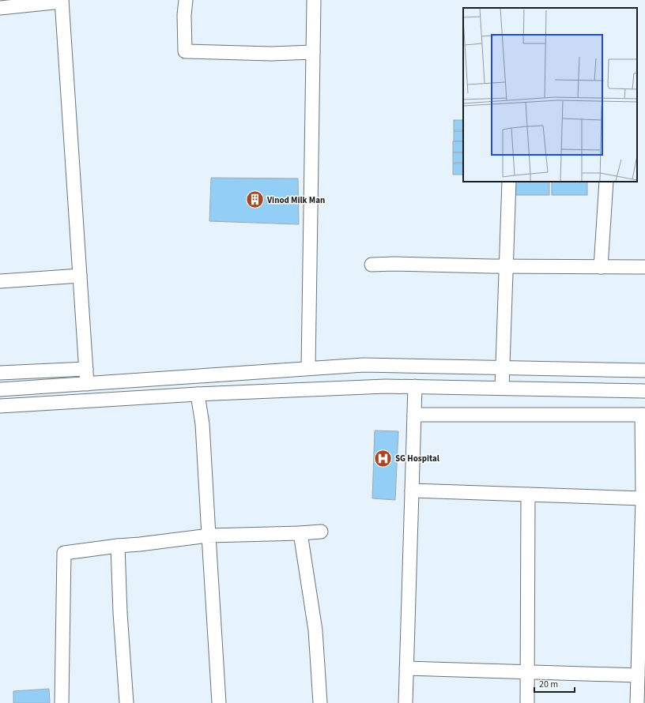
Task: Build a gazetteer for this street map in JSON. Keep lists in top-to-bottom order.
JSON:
{
  "places": {
    "building": ["Vinod Milk Man"],
    "hospital": ["SG Hospital"]
  },
  "scale_bar": "20 m"
}
